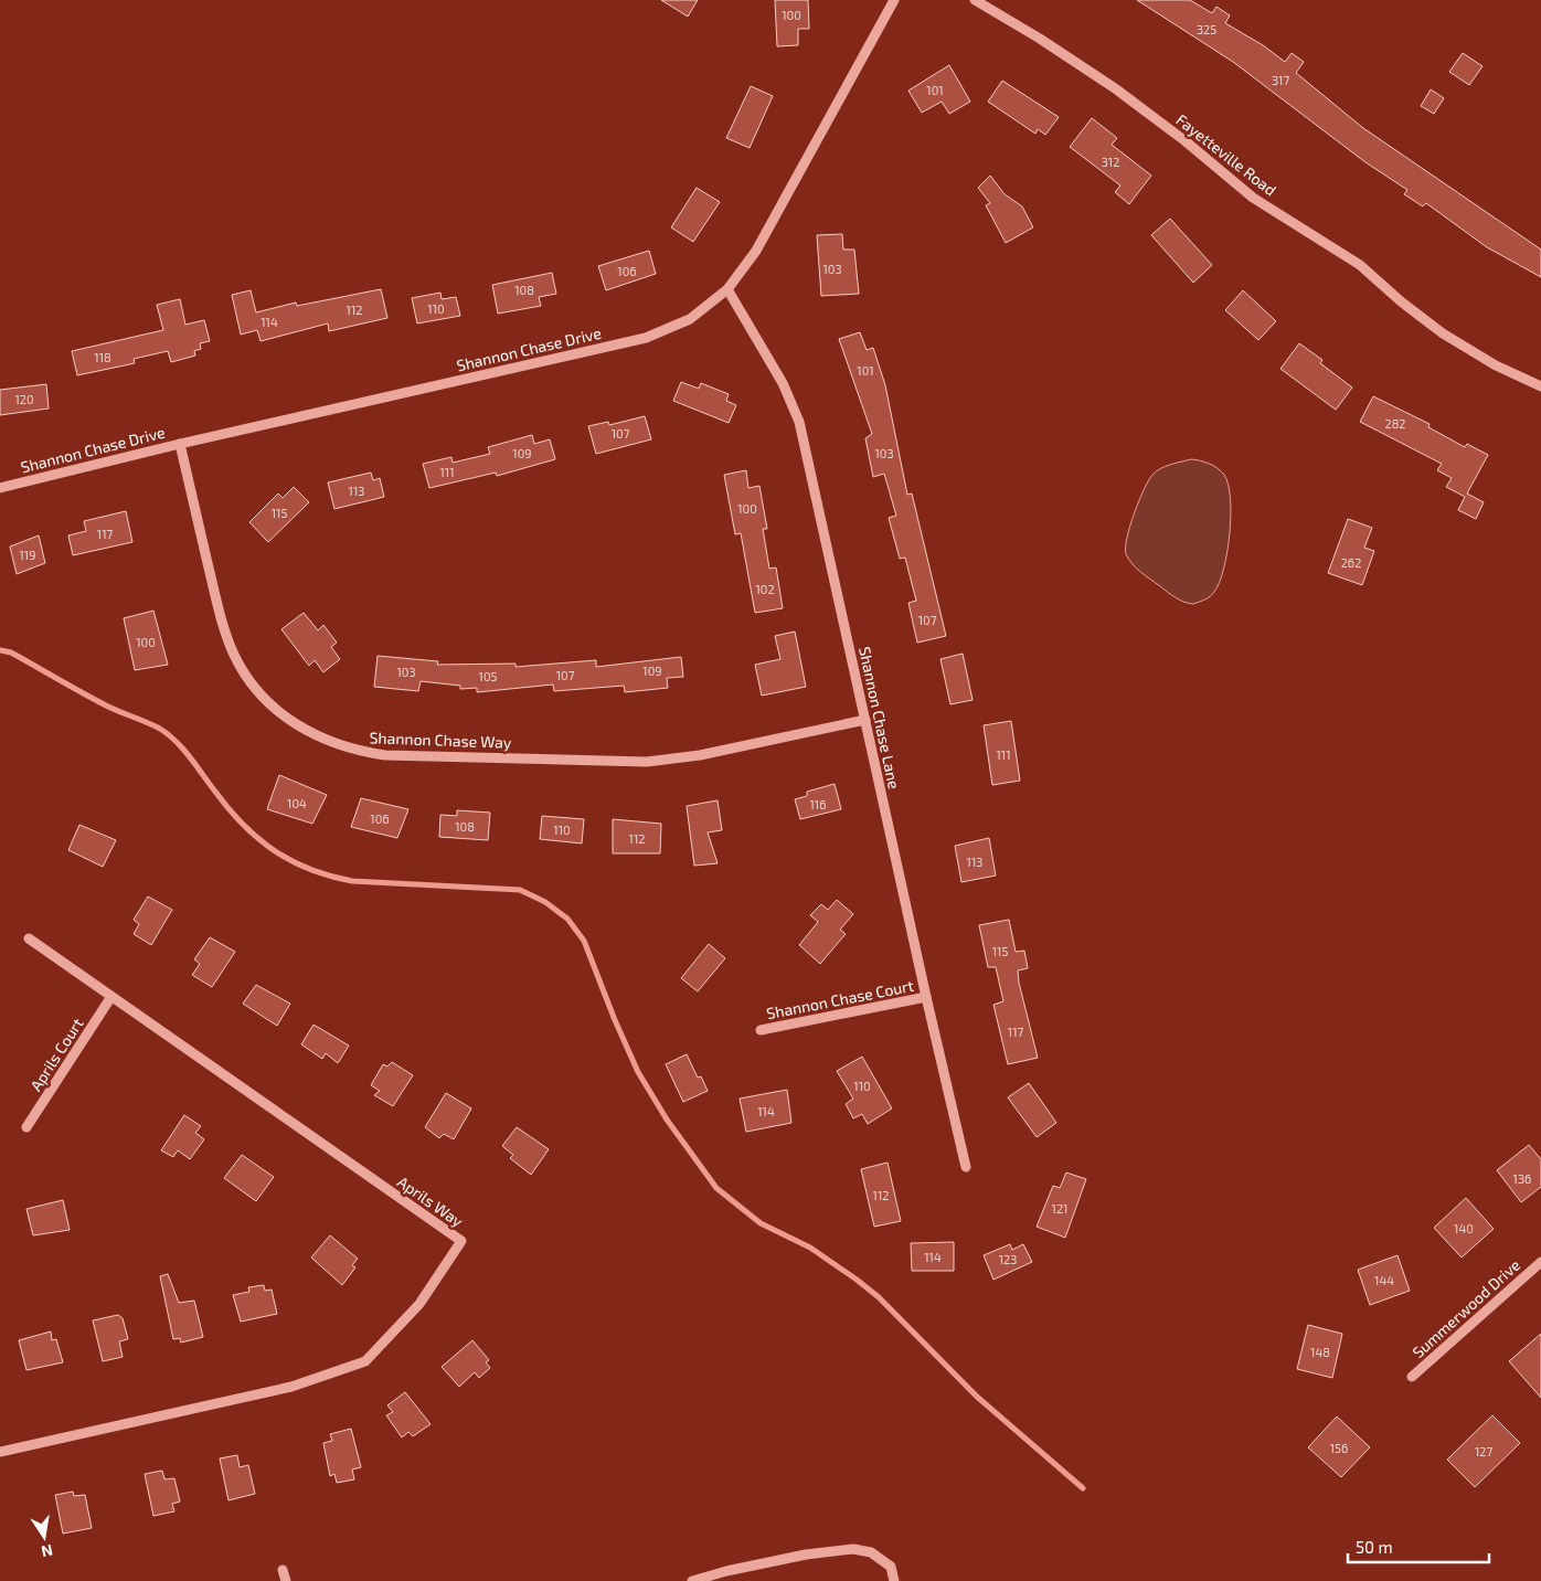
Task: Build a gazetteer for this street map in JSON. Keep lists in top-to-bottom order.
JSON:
{
  "streets": {
    "street": [
      "Fayetteville Road",
      "Shannon Chase Drive",
      "Shannon Chase Lane",
      "Shannon Chase Way",
      "Shannon Chase Court",
      "Aprils Court",
      "Aprils Way",
      "Summerwood Drive"
    ]
  },
  "crossings": [
    ["Shannon Chase Drive", "Shannon Chase Lane"],
    ["Shannon Chase Drive", "Shannon Chase Way"],
    ["Shannon Chase Lane", "Shannon Chase Way"],
    ["Shannon Chase Lane", "Shannon Chase Court"],
    ["Aprils Court", "Aprils Way"]
  ],
  "house_numbers": [
    "100",
    "325",
    "317",
    "101",
    "312",
    "103",
    "106",
    "108",
    "110",
    "112",
    "114",
    "118",
    "101",
    "120",
    "282",
    "107",
    "109",
    "103",
    "111",
    "113",
    "100",
    "115",
    "117",
    "119",
    "262",
    "102",
    "107",
    "100",
    "109",
    "103",
    "107",
    "105",
    "111",
    "104",
    "116",
    "106",
    "108",
    "110",
    "112",
    "113",
    "115",
    "117",
    "110",
    "114",
    "136",
    "112",
    "121",
    "140",
    "114",
    "123",
    "144",
    "148",
    "156",
    "127"
  ],
  "scale_bar": "50 m",
  "north": "bottom"
}
